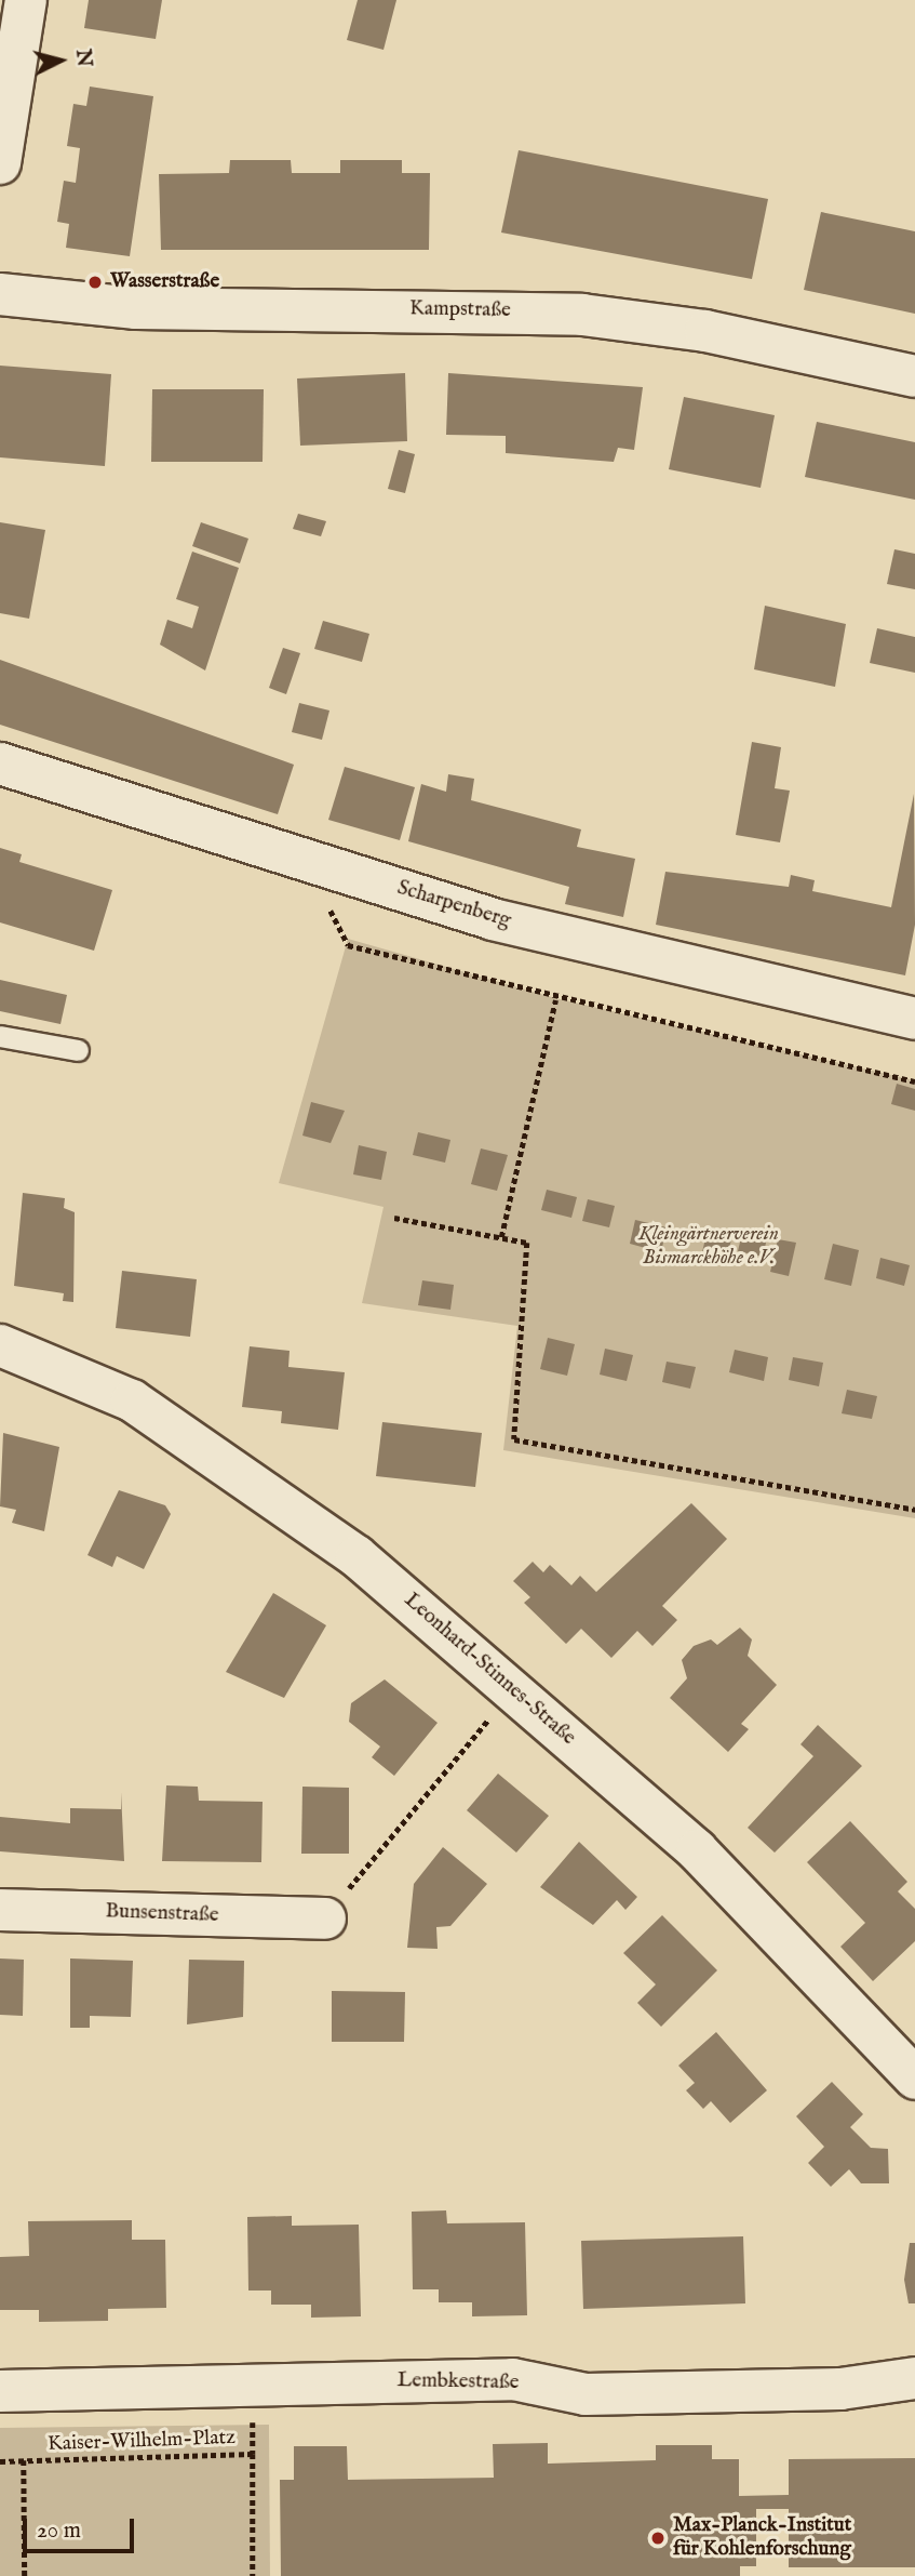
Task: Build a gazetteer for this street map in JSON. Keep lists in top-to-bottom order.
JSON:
{
  "streets": {
    "street": [
      "Kampstraße",
      "Scharpenberg",
      "Leonhard-Stinnes-Straße",
      "Bunsenstraße",
      "Lembkestraße"
    ],
    "path": ["Kaiser-Wilhelm-Platz"]
  },
  "parks": ["Kleingärtnerverein Bismarckhöhe e.V."],
  "places": ["Wasserstraße", "Max-Planck-Institut für Kohlenforschung"],
  "scale_bar": "20 m",
  "north": "right"
}
